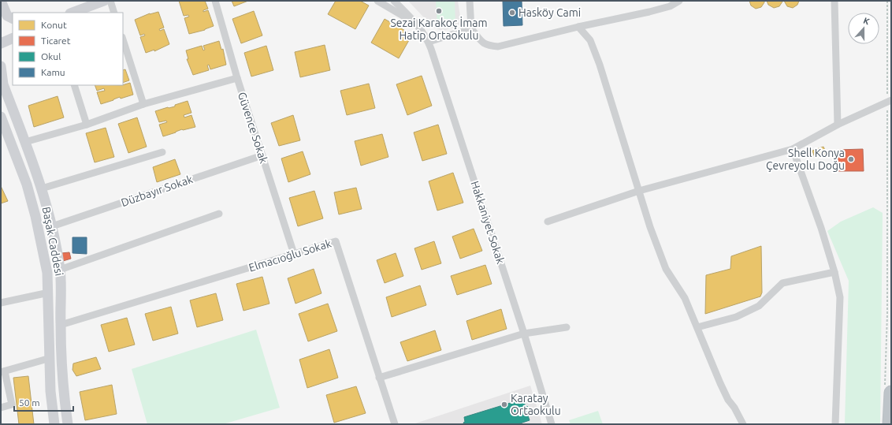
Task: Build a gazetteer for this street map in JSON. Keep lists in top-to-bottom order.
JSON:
{
  "streets": {
    "street": [
      "Güvence Sokak",
      "Düzbayır Sokak",
      "Hakkaniyet Sokak",
      "Başak Caddesi",
      "Elmacıoğlu Sokak"
    ]
  },
  "crossings": [
    ["Güvence Sokak", "Düzbayır Sokak"],
    ["Güvence Sokak", "Elmacıoğlu Sokak"],
    ["Düzbayır Sokak", "Başak Caddesi"],
    ["Başak Caddesi", "Elmacıoğlu Sokak"]
  ],
  "places": [
    "Sezai Karakoç İmam Hatip Ortaokulu",
    "Hasköy Cami",
    "Shell Konya Çevreyolu Doğu",
    "Karatay Ortaokulu"
  ],
  "legend": [
    "Konut",
    "Ticaret",
    "Okul",
    "Kamu"
  ],
  "scale_bar": "50 m",
  "north": "top"
}
